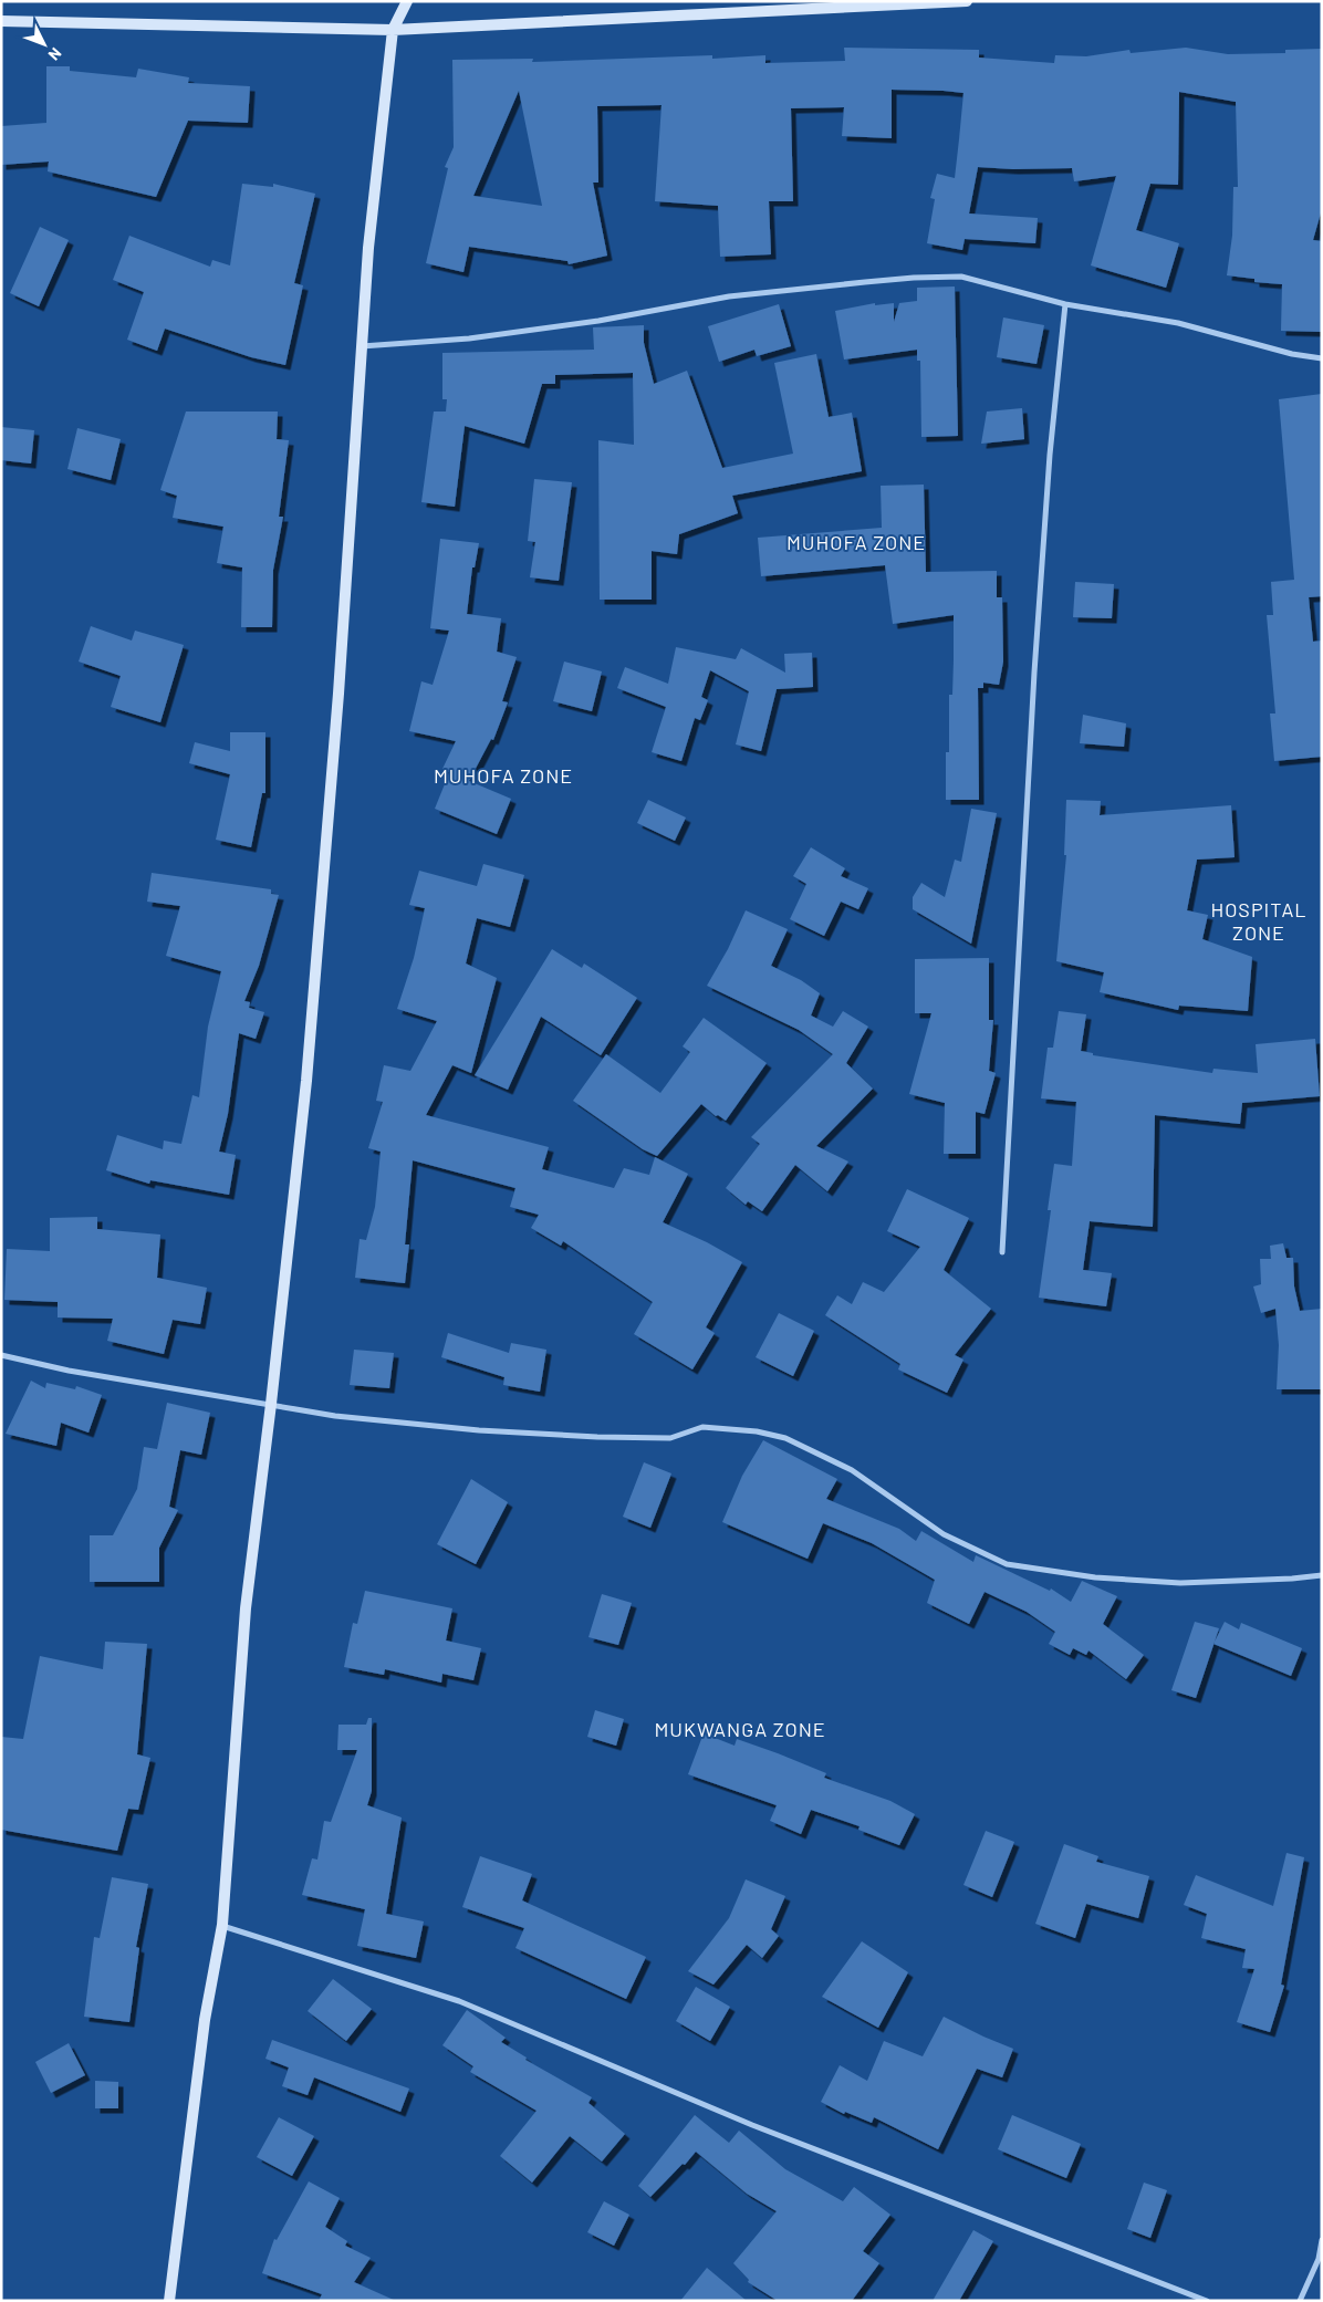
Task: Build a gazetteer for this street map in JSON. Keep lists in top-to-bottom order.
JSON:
{
  "districts": [
    "MUHOFA ZONE",
    "MUHOFA ZONE",
    "HOSPITAL ZONE",
    "MUKWANGA ZONE"
  ],
  "north": "bottom right"
}
